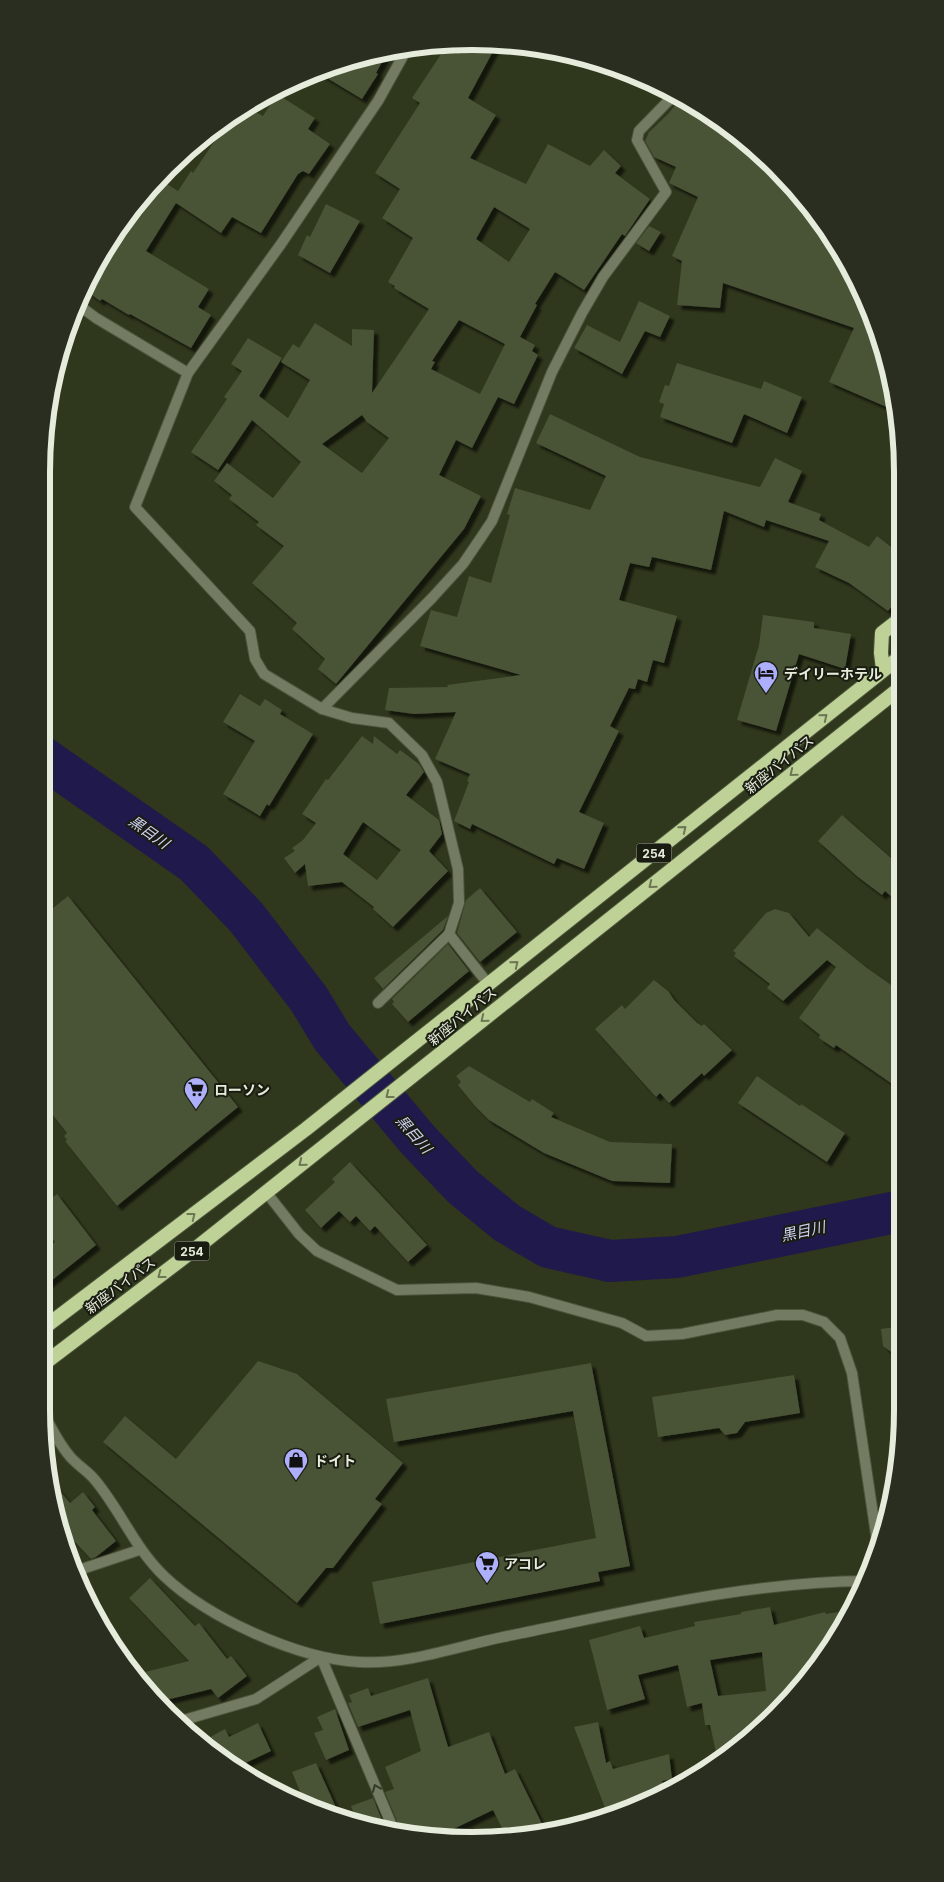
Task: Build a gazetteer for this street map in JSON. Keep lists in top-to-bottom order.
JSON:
{
  "streets": {
    "highway": ["新座バイパス", "254"]
  },
  "water": ["黒目川"],
  "places": {
    "hotel": ["デイリーホテル"],
    "supermarket": ["ローソン", "アコレ"],
    "shop": ["ドイト"]
  }
}
